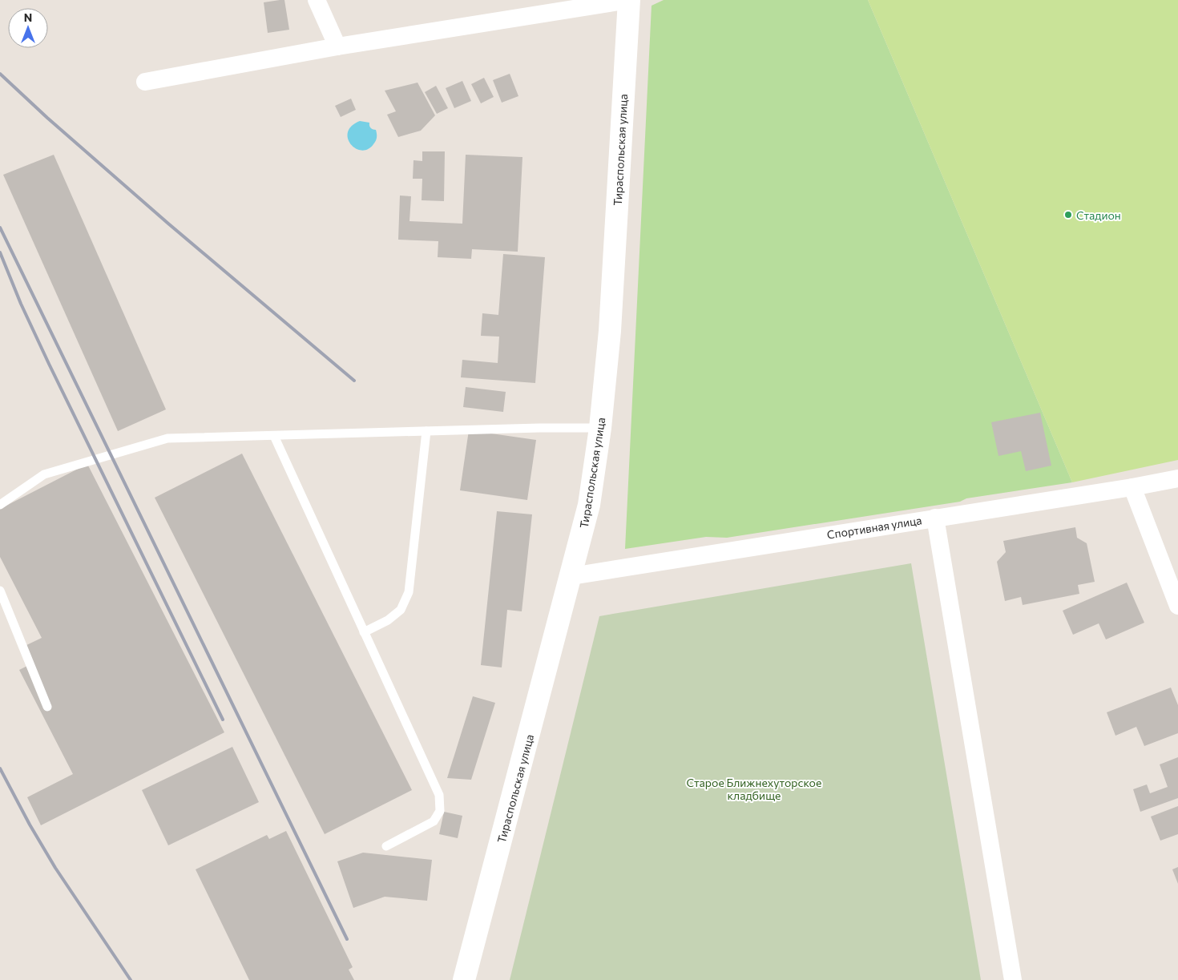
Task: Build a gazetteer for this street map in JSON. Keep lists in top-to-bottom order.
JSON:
{
  "streets": {
    "street": ["Тираспольская улица", "Спортивная улица"]
  },
  "crossings": [
    ["Тираспольская улица", "Спортивная улица"]
  ],
  "parks": ["Старое Ближнехуторское кладбище"],
  "places": ["Стадион"],
  "north": "top"
}
